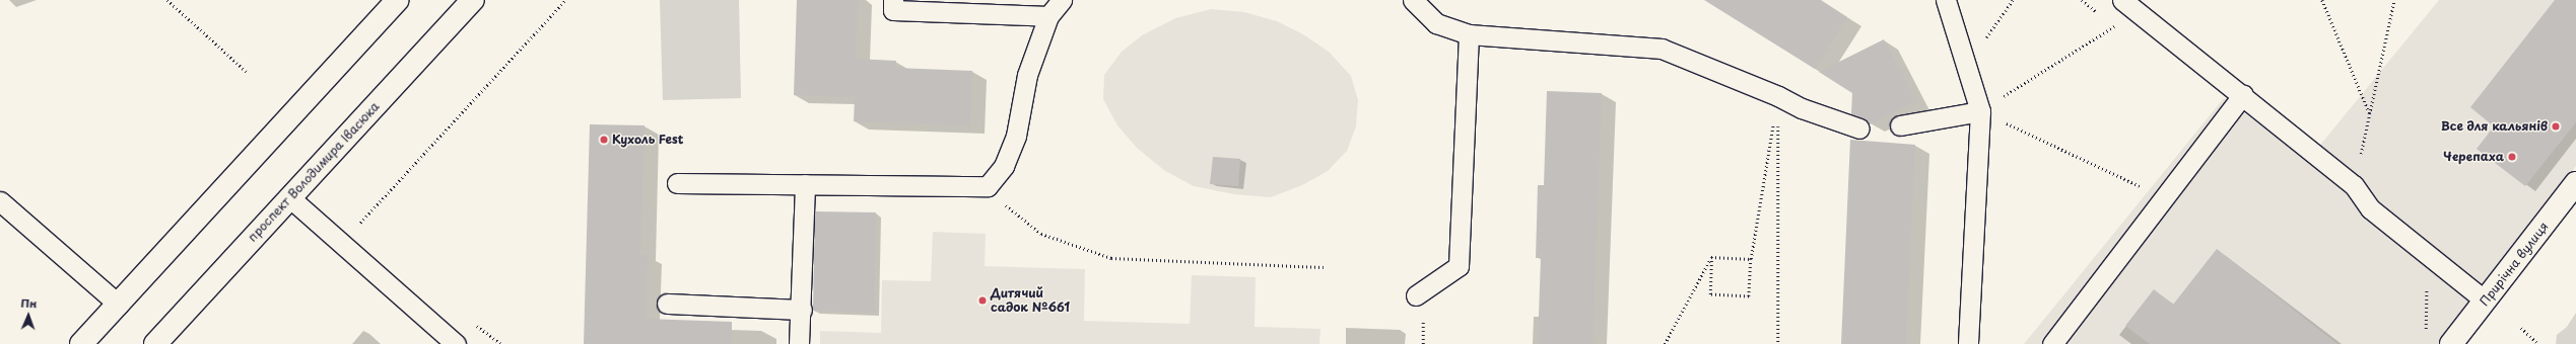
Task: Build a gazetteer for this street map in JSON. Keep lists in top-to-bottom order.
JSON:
{
  "streets": {
    "main road": ["проспект Володимира Івасюка", "Прирічна вулиця"]
  },
  "places": [
    "Все для кальянів",
    "Кухоль Fest",
    "Черепаха",
    "Дитячий садок №661"
  ],
  "north": "top"
}
